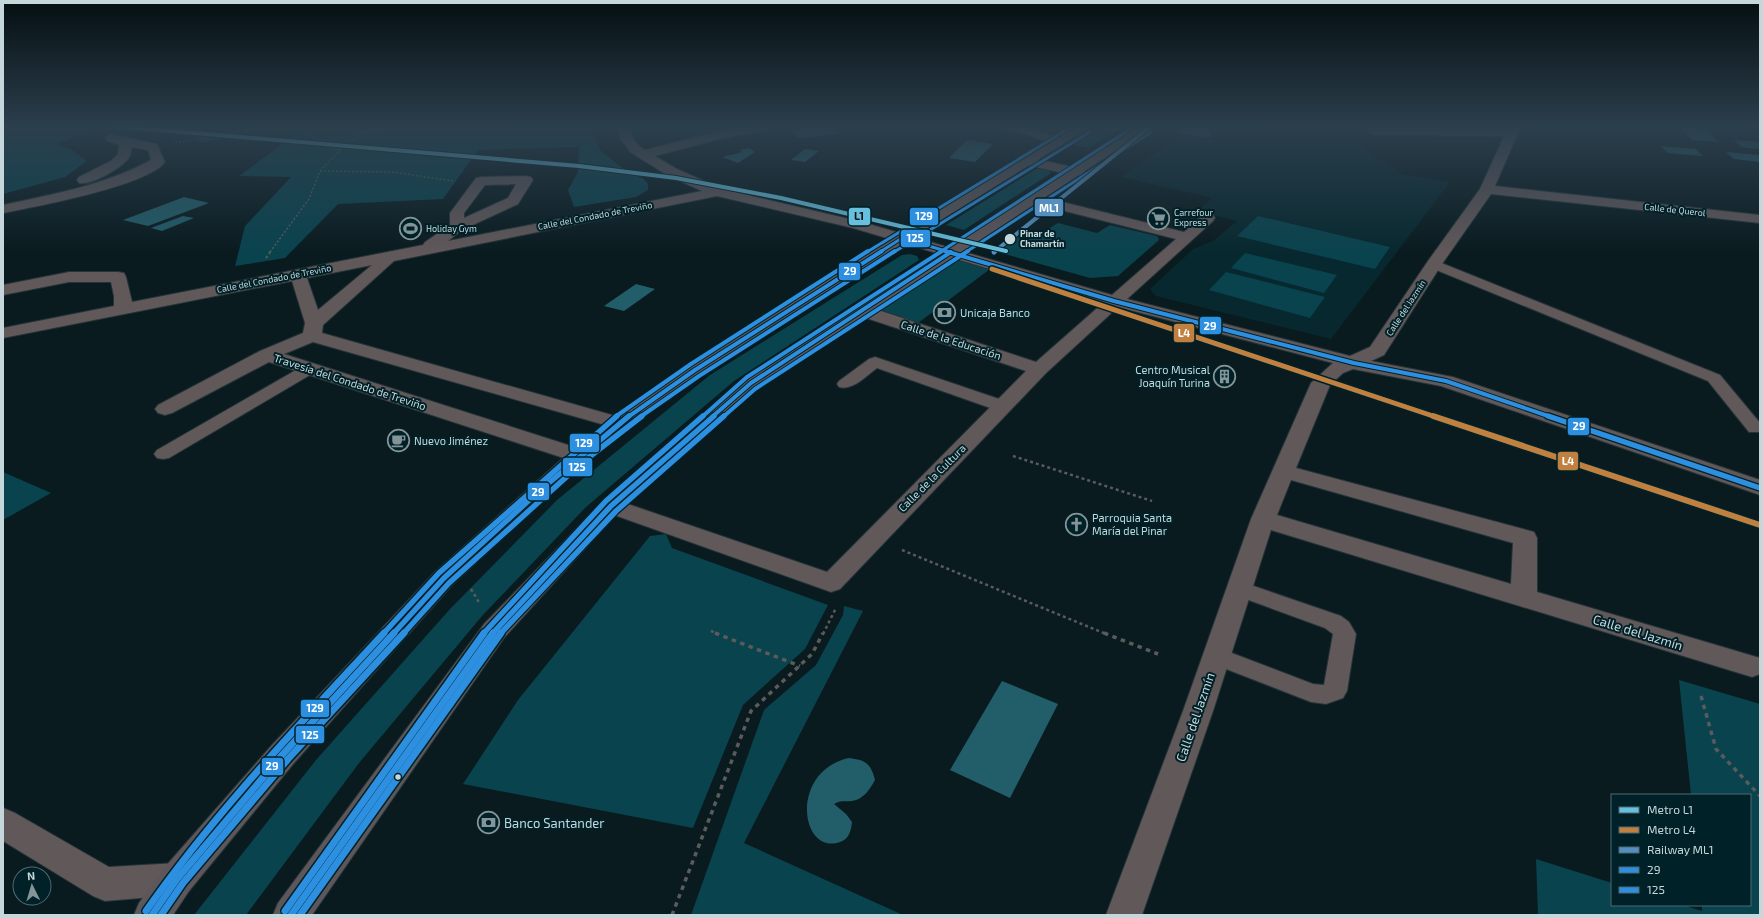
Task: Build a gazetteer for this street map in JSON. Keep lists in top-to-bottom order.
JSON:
{
  "streets": {
    "street": [
      "Calle de Querol",
      "Calle del Condado de Treviño",
      "Calle del Jazmín",
      "Calle de la Educación",
      "Travesía del Condado de Treviño",
      "Calle de la Cultura"
    ]
  },
  "crossings": [
    ["Calle de Querol", "Calle del Jazmín"],
    ["Calle del Condado de Treviño", "Travesía del Condado de Treviño"],
    ["Calle de la Educación", "Calle de la Cultura"]
  ],
  "places": {
    "supermarket": ["Carrefour Express"],
    "sports": ["Holiday Gym"],
    "other": ["Pinar de Chamartín"],
    "bank": ["Unicaja Banco", "Banco Santander"],
    "building": ["Centro Musical Joaquín Turina"],
    "cafe": ["Nuevo Jiménez"],
    "church": ["Parroquia Santa María del Pinar"]
  },
  "lines": [
    "metro line L1",
    "rail line ML1",
    "transit line 125",
    "transit line 129",
    "transit line 29",
    "metro line L4"
  ],
  "legend": [
    "Metro L1",
    "Metro L4",
    "Railway ML1",
    "29",
    "125"
  ],
  "north": "top"
}
